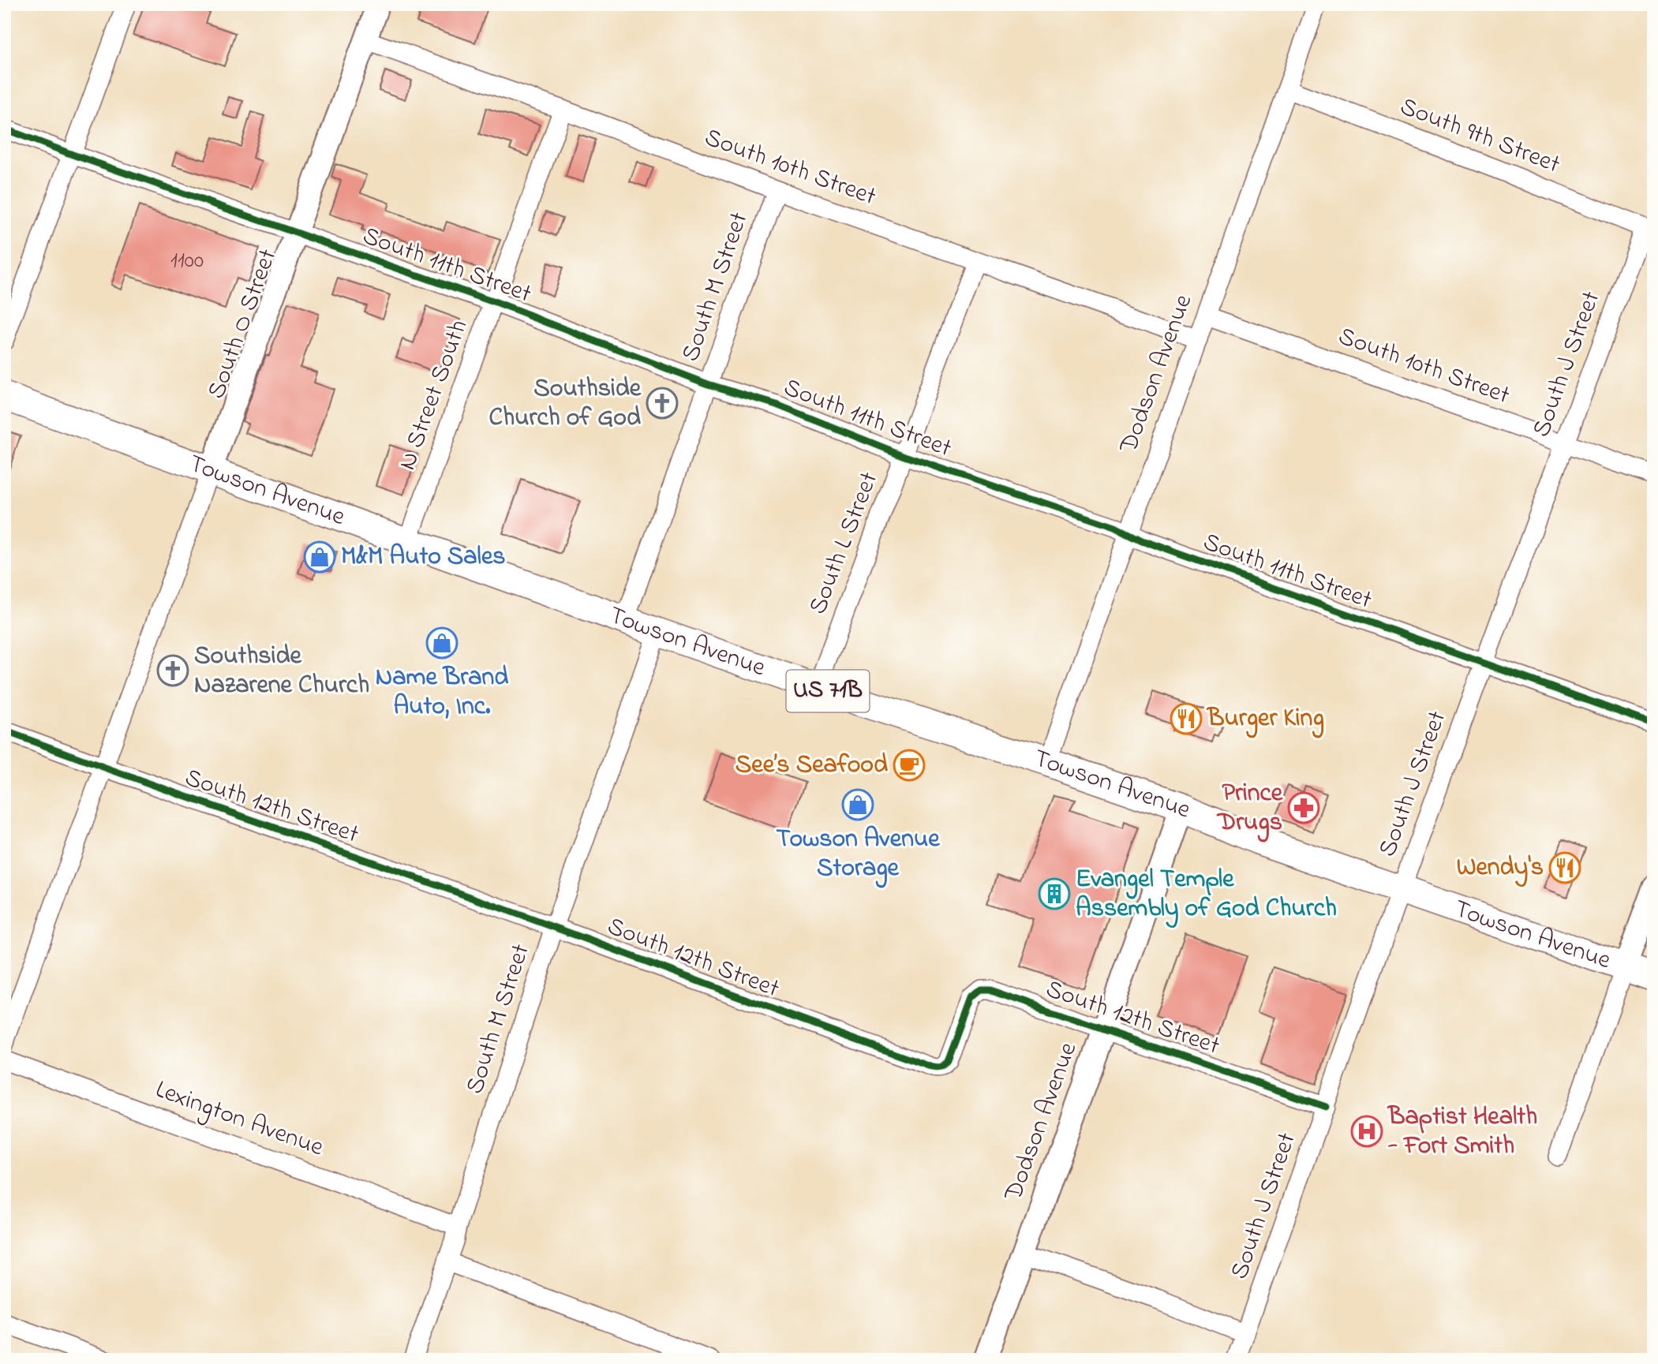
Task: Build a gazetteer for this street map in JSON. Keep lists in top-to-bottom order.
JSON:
{
  "streets": {
    "main road": ["Towson Avenue", "US 71B"],
    "street": [
      "South 9th Street",
      "South 10th Street",
      "South 11th Street",
      "South M Street",
      "South O Street",
      "South J Street",
      "Dodson Avenue",
      "N Street South",
      "South L Street",
      "South 12th Street",
      "Lexington Avenue"
    ]
  },
  "crossings": [
    ["South 9th Street", "South J Street"],
    ["South 9th Street", "Dodson Avenue"],
    ["South 10th Street", "South M Street"],
    ["South 10th Street", "South O Street"],
    ["South 10th Street", "South J Street"],
    ["South 10th Street", "Dodson Avenue"],
    ["South 10th Street", "N Street South"],
    ["South 10th Street", "South L Street"],
    ["South 11th Street", "South M Street"],
    ["South 11th Street", "South O Street"],
    ["South 11th Street", "South J Street"],
    ["South 11th Street", "Dodson Avenue"],
    ["South 11th Street", "N Street South"],
    ["South 11th Street", "South L Street"],
    ["South M Street", "Towson Avenue"],
    ["South M Street", "South 12th Street"],
    ["South M Street", "Lexington Avenue"],
    ["South O Street", "Towson Avenue"],
    ["South O Street", "South 12th Street"],
    ["South J Street", "Towson Avenue"],
    ["South J Street", "South 12th Street"],
    ["Dodson Avenue", "Towson Avenue"],
    ["Dodson Avenue", "South 12th Street"],
    ["N Street South", "Towson Avenue"],
    ["Towson Avenue", "South L Street"]
  ],
  "places": {
    "church": ["Southside Church of God", "Southside Nazarene Church"],
    "shop": ["M&M Auto Sales", "Name Brand Auto, Inc.", "Towson Avenue Storage"],
    "restaurant": ["Burger King", "Wendy's"],
    "cafe": ["See’s Seafood"],
    "pharmacy": ["Prince Drugs"],
    "building": ["Evangel Temple Assembly of God Church"],
    "hospital": ["Baptist Health - Fort Smith"]
  },
  "house_numbers": ["1100"]
}
